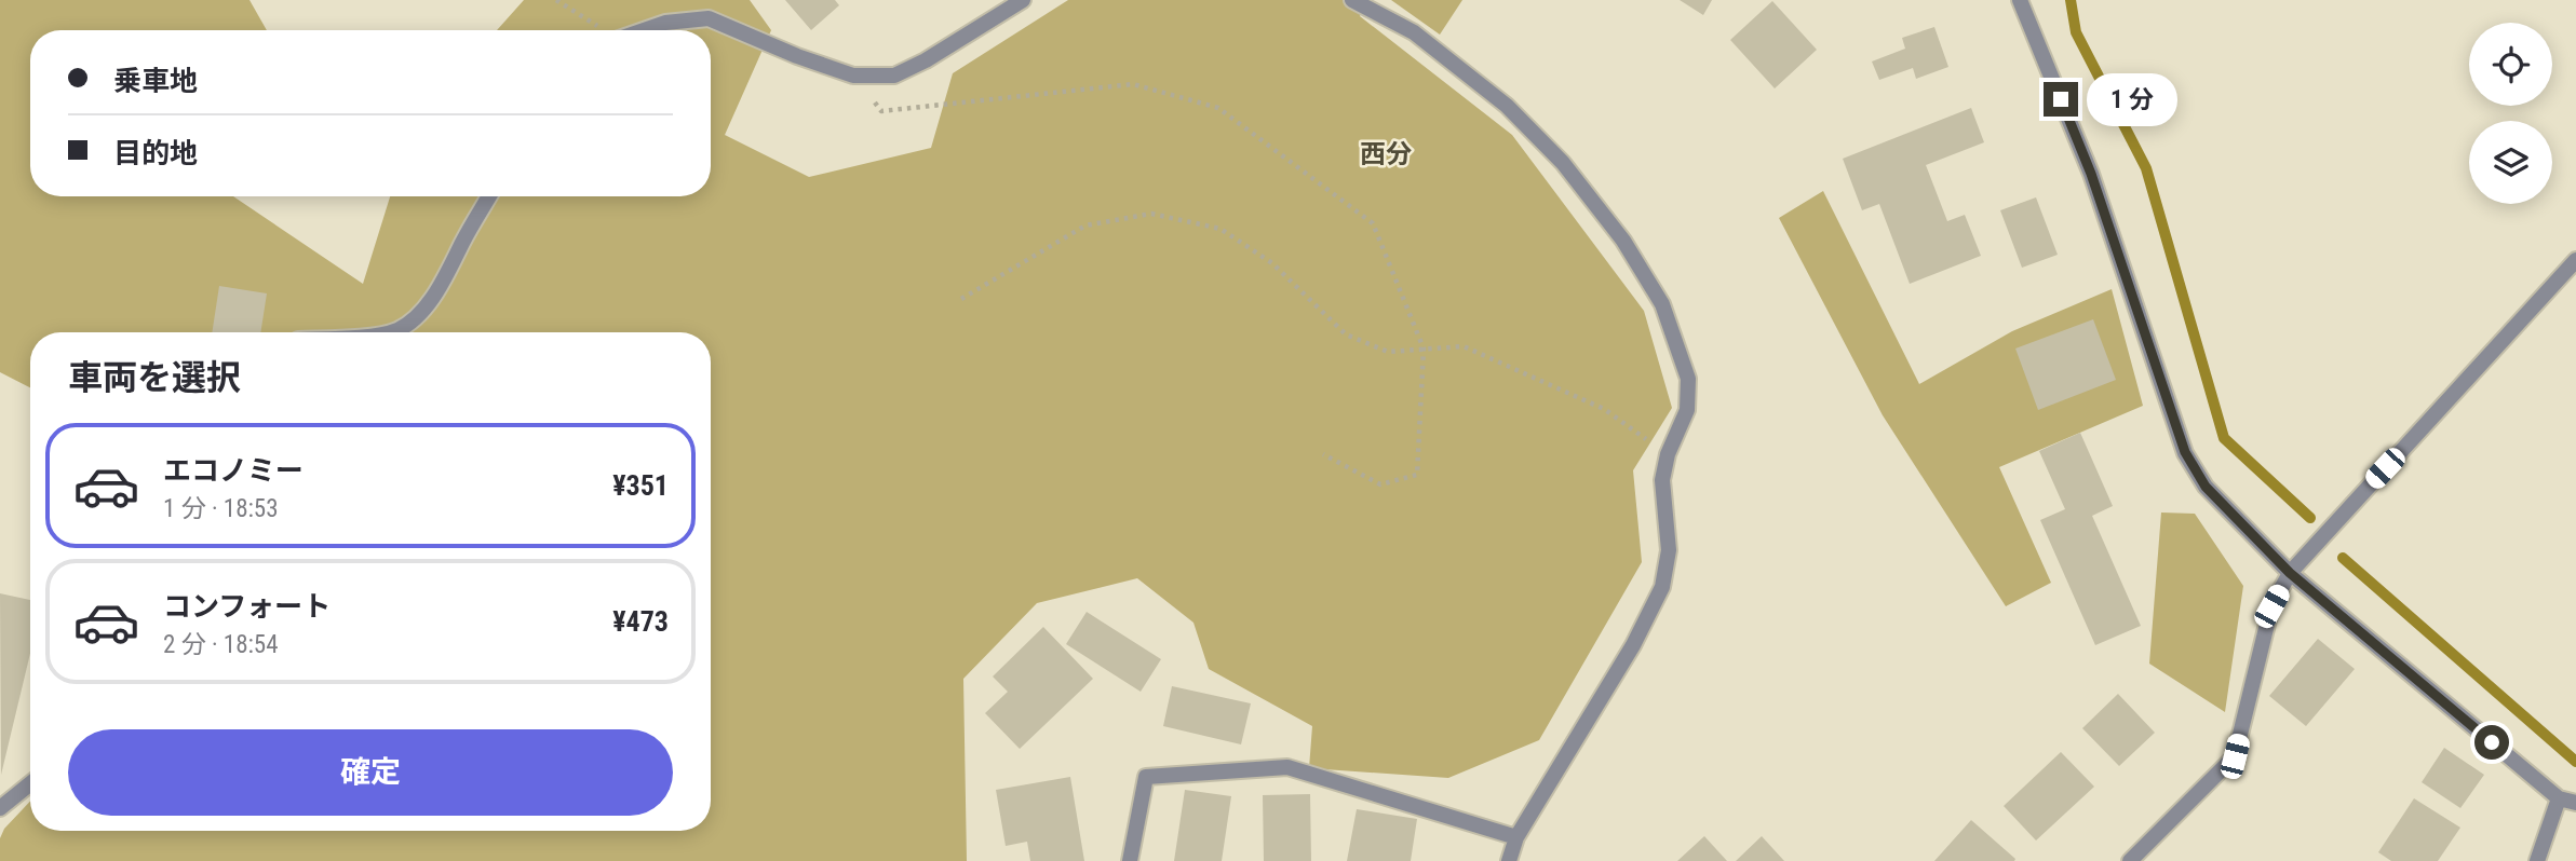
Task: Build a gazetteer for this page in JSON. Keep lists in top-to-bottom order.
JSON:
{
  "districts": ["西分"],
  "page": {
    "banner": ["乗車地", "目的地"],
    "bubble": "1 分",
    "heading": "車両を選択",
    "list": [
      {
        "name": "エコノミー",
        "note": "1 分 · 18:53",
        "value": "¥351"
      },
      {
        "name": "コンフォート",
        "note": "2 分 · 18:54",
        "value": "¥473"
      }
    ],
    "buttons": "確定"
  }
}
